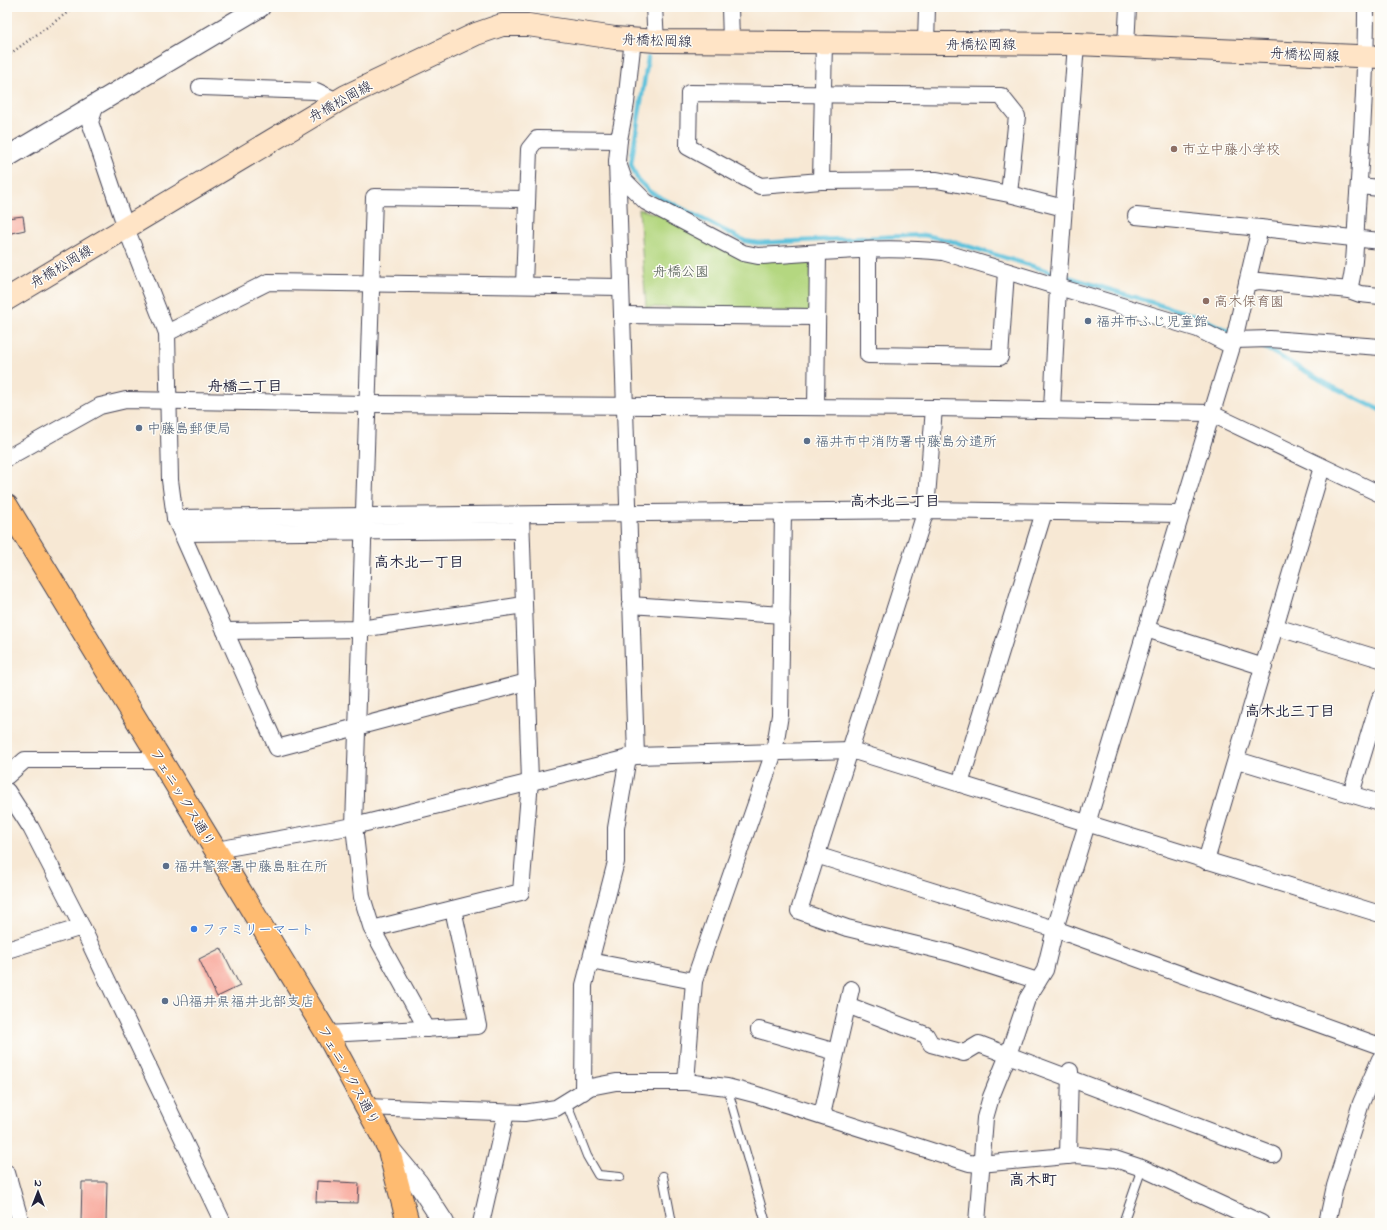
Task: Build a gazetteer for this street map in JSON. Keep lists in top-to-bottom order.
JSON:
{
  "streets": {
    "main road": ["舟橋松岡線", "フェニックス通り"]
  },
  "districts": [
    "舟橋二丁目",
    "高木北二丁目",
    "高木北一丁目",
    "高木北三丁目",
    "高木町"
  ],
  "parks": ["舟橋公園"],
  "places": [
    "市立中藤小学校",
    "高木保育園",
    "福井市ふじ児童館",
    "中藤島郵便局",
    "福井市中消防署中藤島分遣所",
    "福井警察署中藤島駐在所",
    "ファミリーマート",
    "JA福井県福井北部支店"
  ],
  "north": "top"
}
